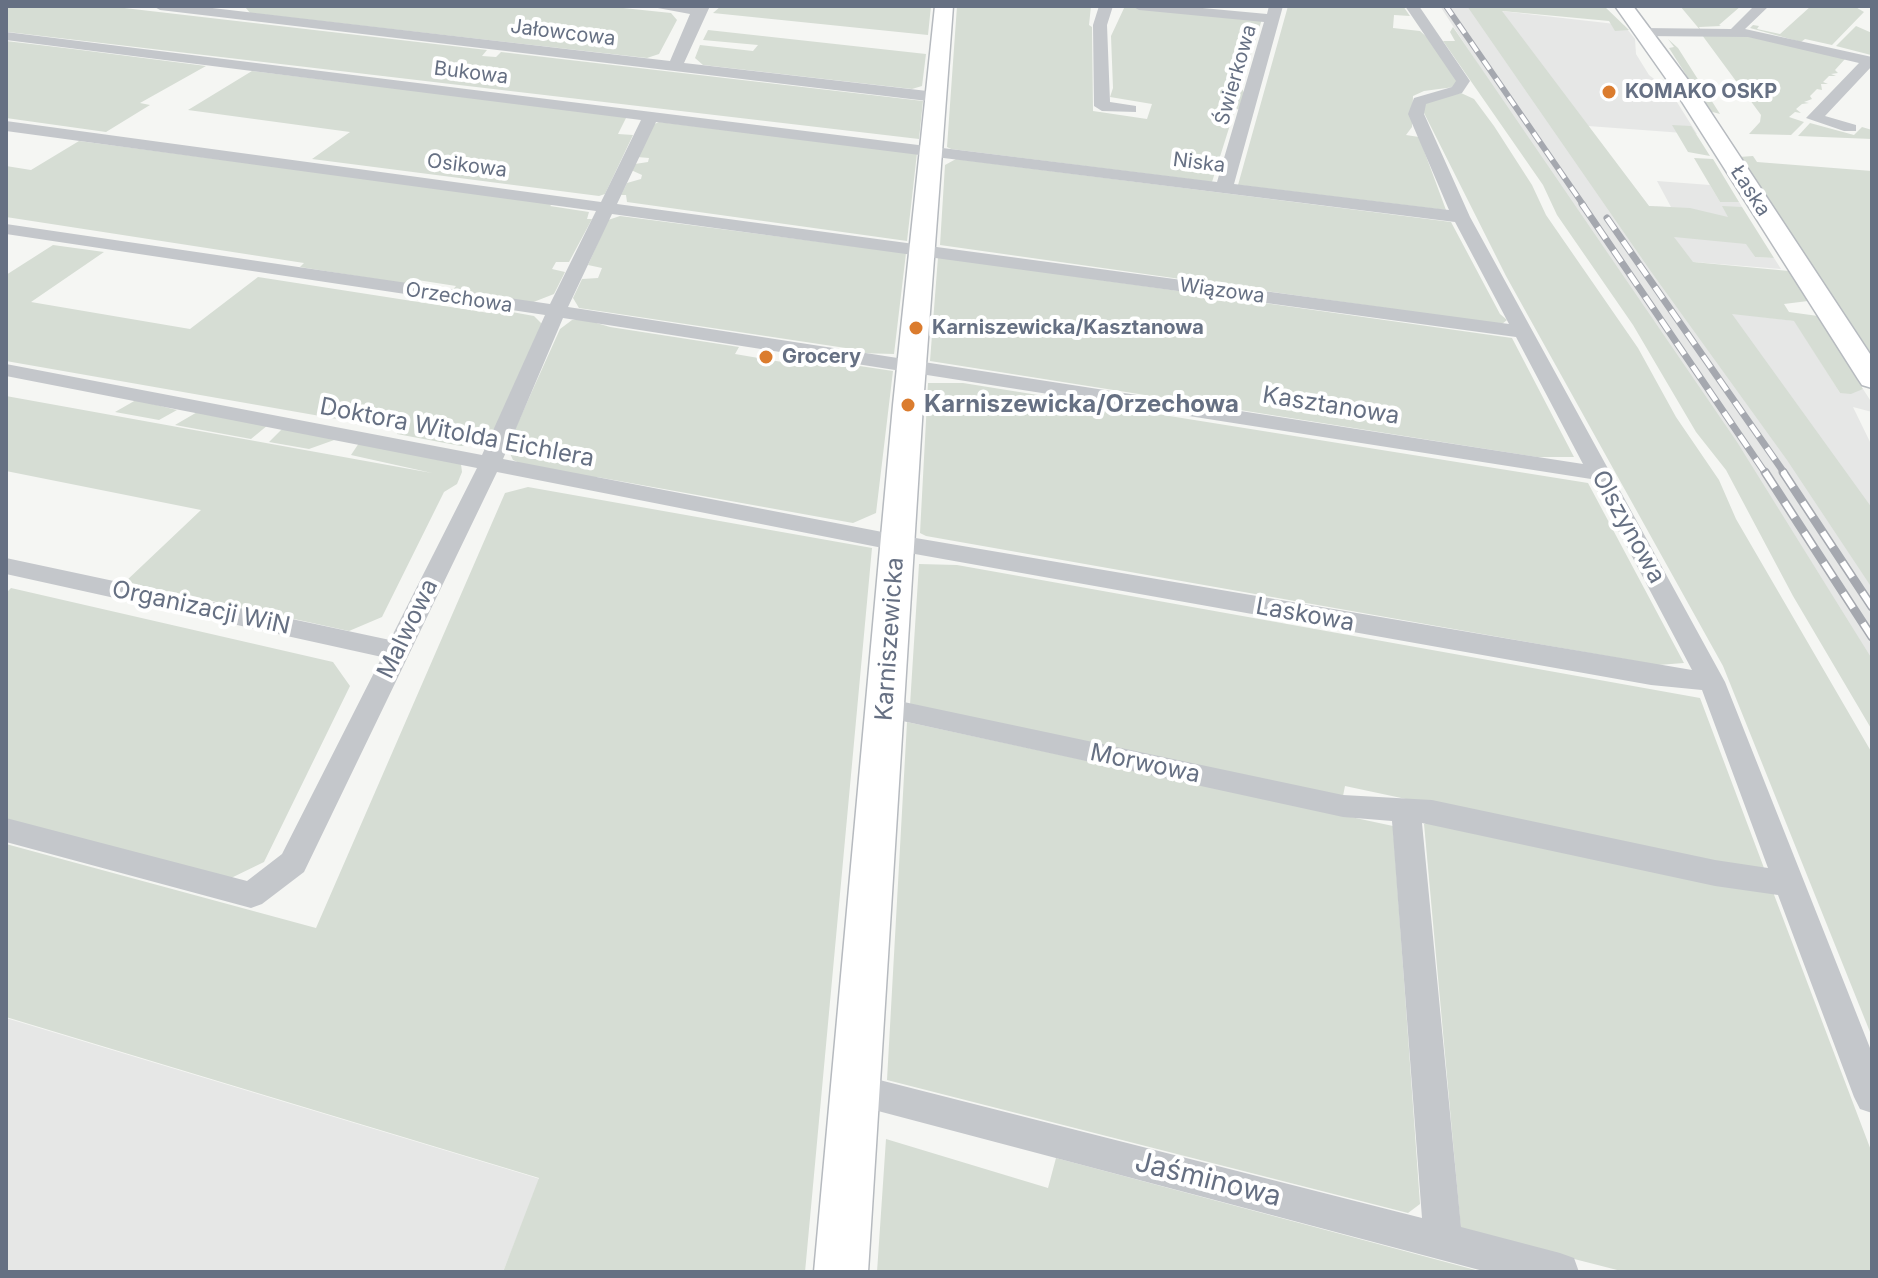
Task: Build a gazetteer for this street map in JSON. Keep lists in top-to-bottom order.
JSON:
{
  "streets": {
    "street": [
      "Jałowcowa",
      "Bukowa",
      "Świerkowa",
      "Niska",
      "Osikowa",
      "Łaska",
      "Wiązowa",
      "Orzechowa",
      "Kasztanowa",
      "Doktora Witolda Eichlera",
      "Olszynowa",
      "Organizacji WiN",
      "Laskowa",
      "Malwowa",
      "Karniszewicka",
      "Morwowa",
      "Jaśminowa"
    ]
  },
  "crossings": [
    ["Jałowcowa", "Karniszewicka"],
    ["Bukowa", "Niska"],
    ["Bukowa", "Malwowa"],
    ["Bukowa", "Karniszewicka"],
    ["Świerkowa", "Niska"],
    ["Niska", "Olszynowa"],
    ["Niska", "Karniszewicka"],
    ["Osikowa", "Wiązowa"],
    ["Osikowa", "Malwowa"],
    ["Osikowa", "Karniszewicka"],
    ["Wiązowa", "Olszynowa"],
    ["Wiązowa", "Karniszewicka"],
    ["Orzechowa", "Kasztanowa"],
    ["Orzechowa", "Malwowa"],
    ["Orzechowa", "Karniszewicka"],
    ["Kasztanowa", "Olszynowa"],
    ["Kasztanowa", "Karniszewicka"],
    ["Doktora Witolda Eichlera", "Laskowa"],
    ["Doktora Witolda Eichlera", "Malwowa"],
    ["Doktora Witolda Eichlera", "Karniszewicka"],
    ["Olszynowa", "Laskowa"],
    ["Olszynowa", "Morwowa"],
    ["Organizacji WiN", "Malwowa"],
    ["Laskowa", "Karniszewicka"],
    ["Karniszewicka", "Morwowa"],
    ["Karniszewicka", "Jaśminowa"]
  ],
  "places": [
    "KOMAKO OSKP",
    "Karniszewicka/Kasztanowa",
    "Grocery",
    "Karniszewicka/Orzechowa"
  ]
}
